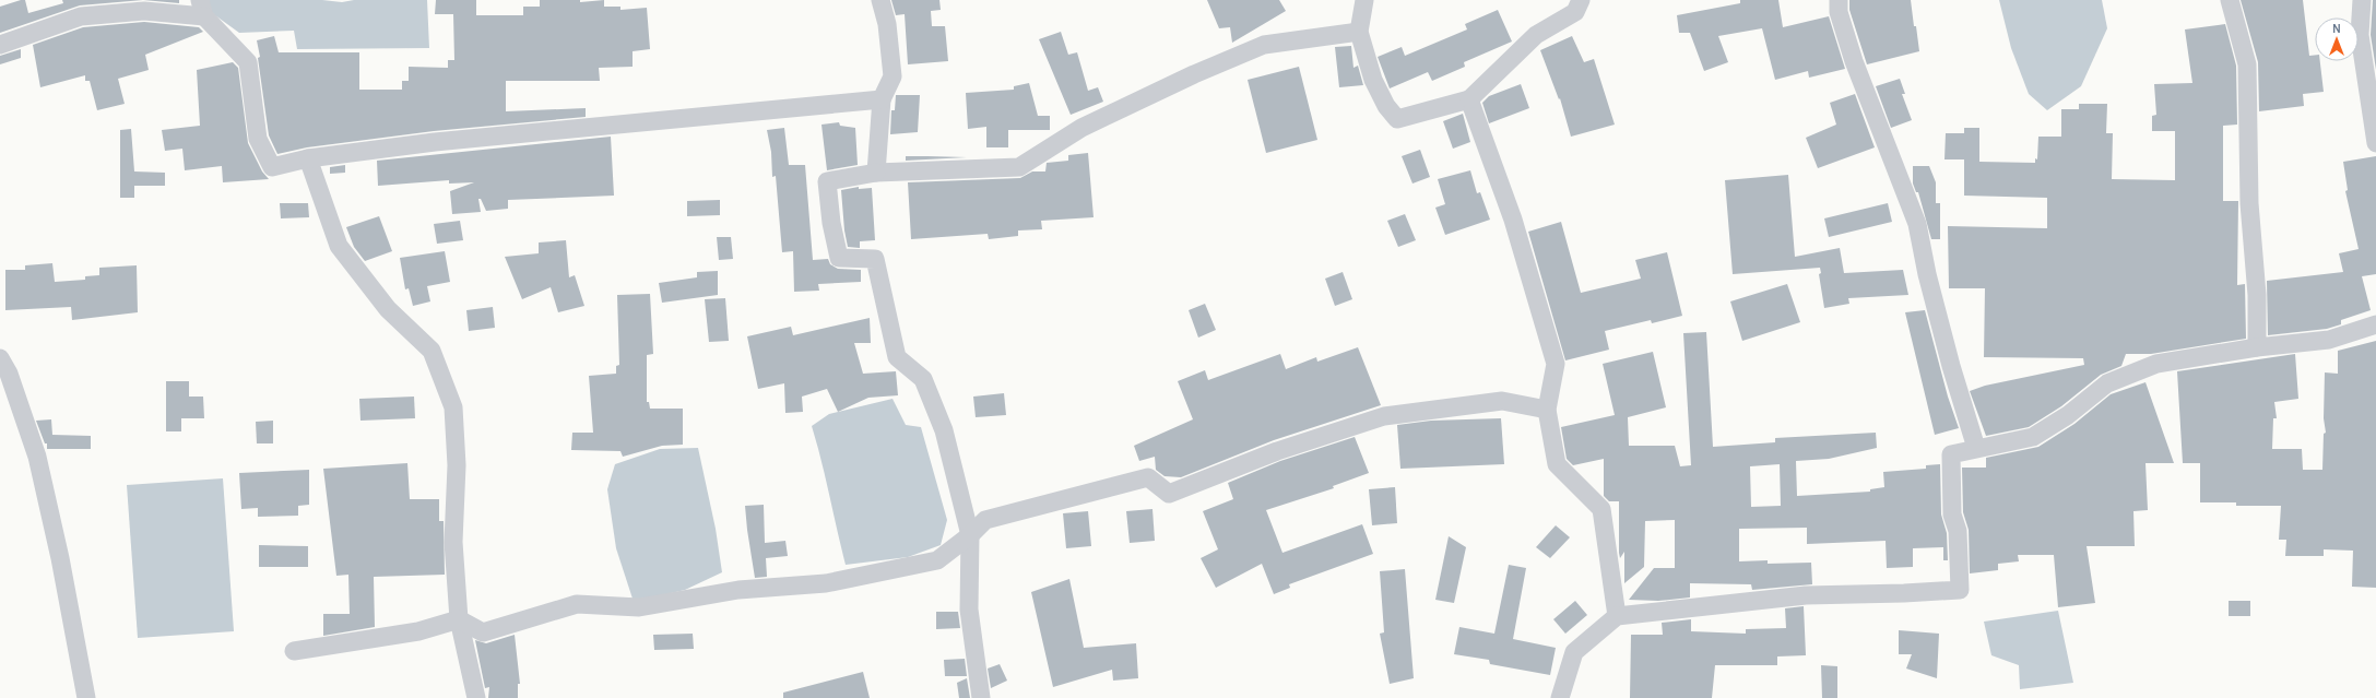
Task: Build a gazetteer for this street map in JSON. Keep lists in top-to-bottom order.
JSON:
{
  "north": "top"
}
